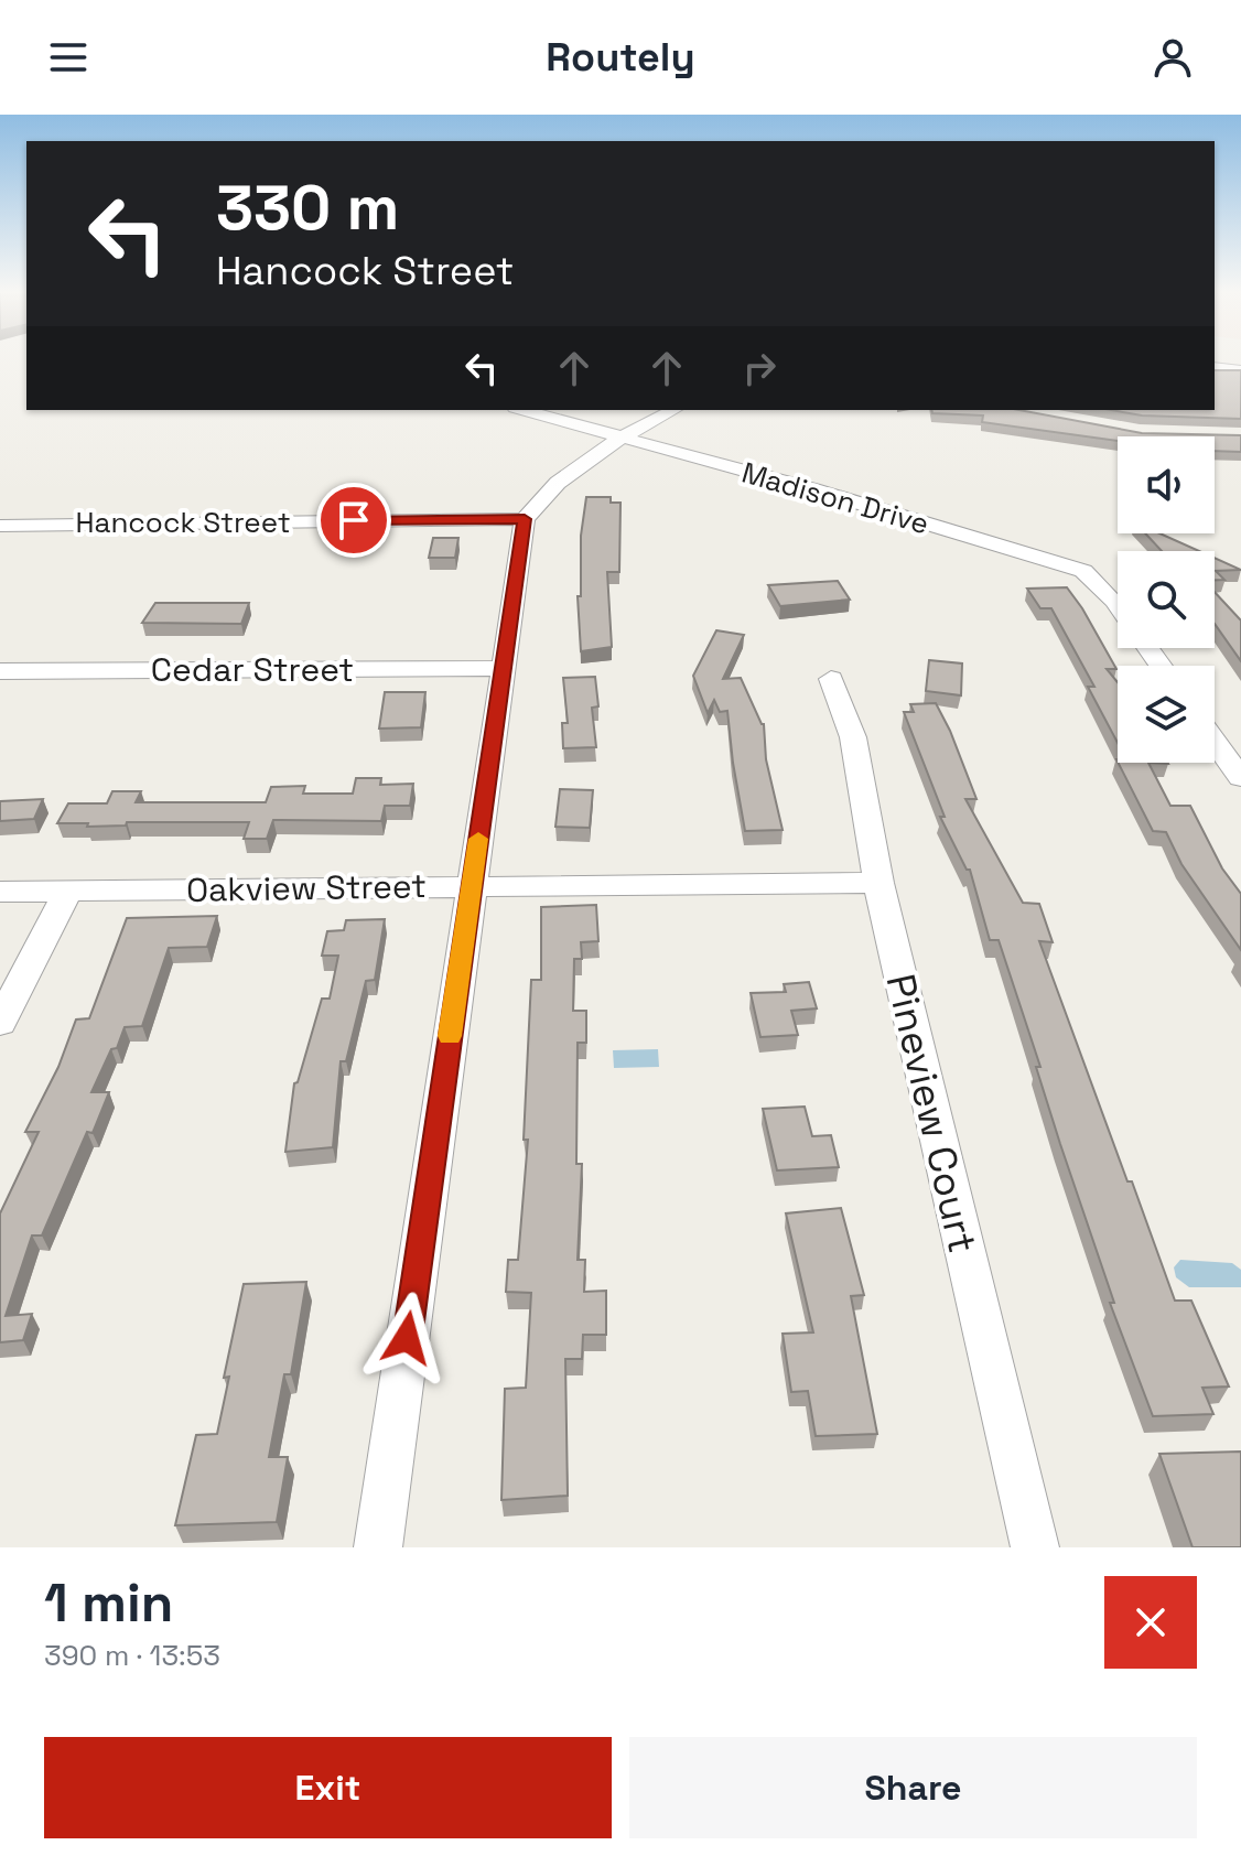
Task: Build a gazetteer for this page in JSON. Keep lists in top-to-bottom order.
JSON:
{
  "streets": {
    "street": [
      "Madison Drive",
      "Hancock Street",
      "Cedar Street",
      "Oakview Street",
      "Pineview Court"
    ]
  },
  "crossings": [
    ["Oakview Street", "Pineview Court"]
  ],
  "page": {
    "header": "Routely",
    "turn": ["330 m", "Hancock Street"],
    "heading": ["1 min", "390 m · 13:53"],
    "buttons": ["Exit", "Share"]
  }
}
